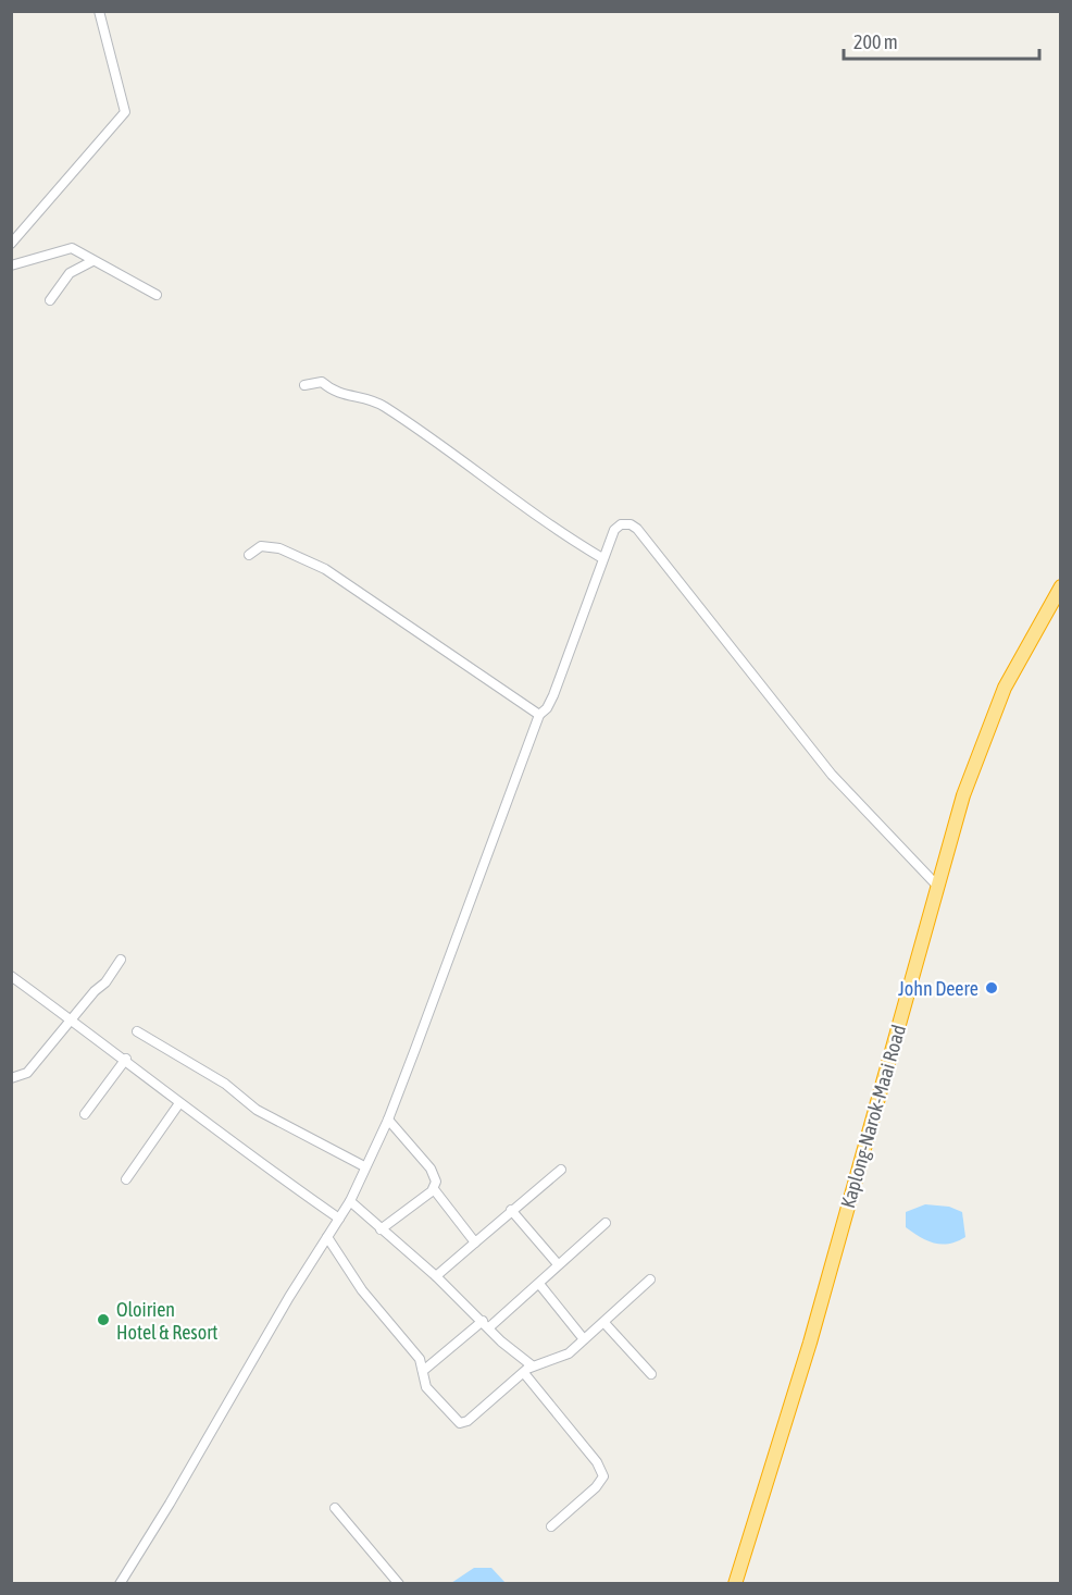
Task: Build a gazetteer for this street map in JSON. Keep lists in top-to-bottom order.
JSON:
{
  "streets": {
    "highway": ["Kaplong-Narok-Maai Road"]
  },
  "places": ["John Deere", "Oloirien Hotel & Resort"],
  "scale_bar": "200 m"
}
